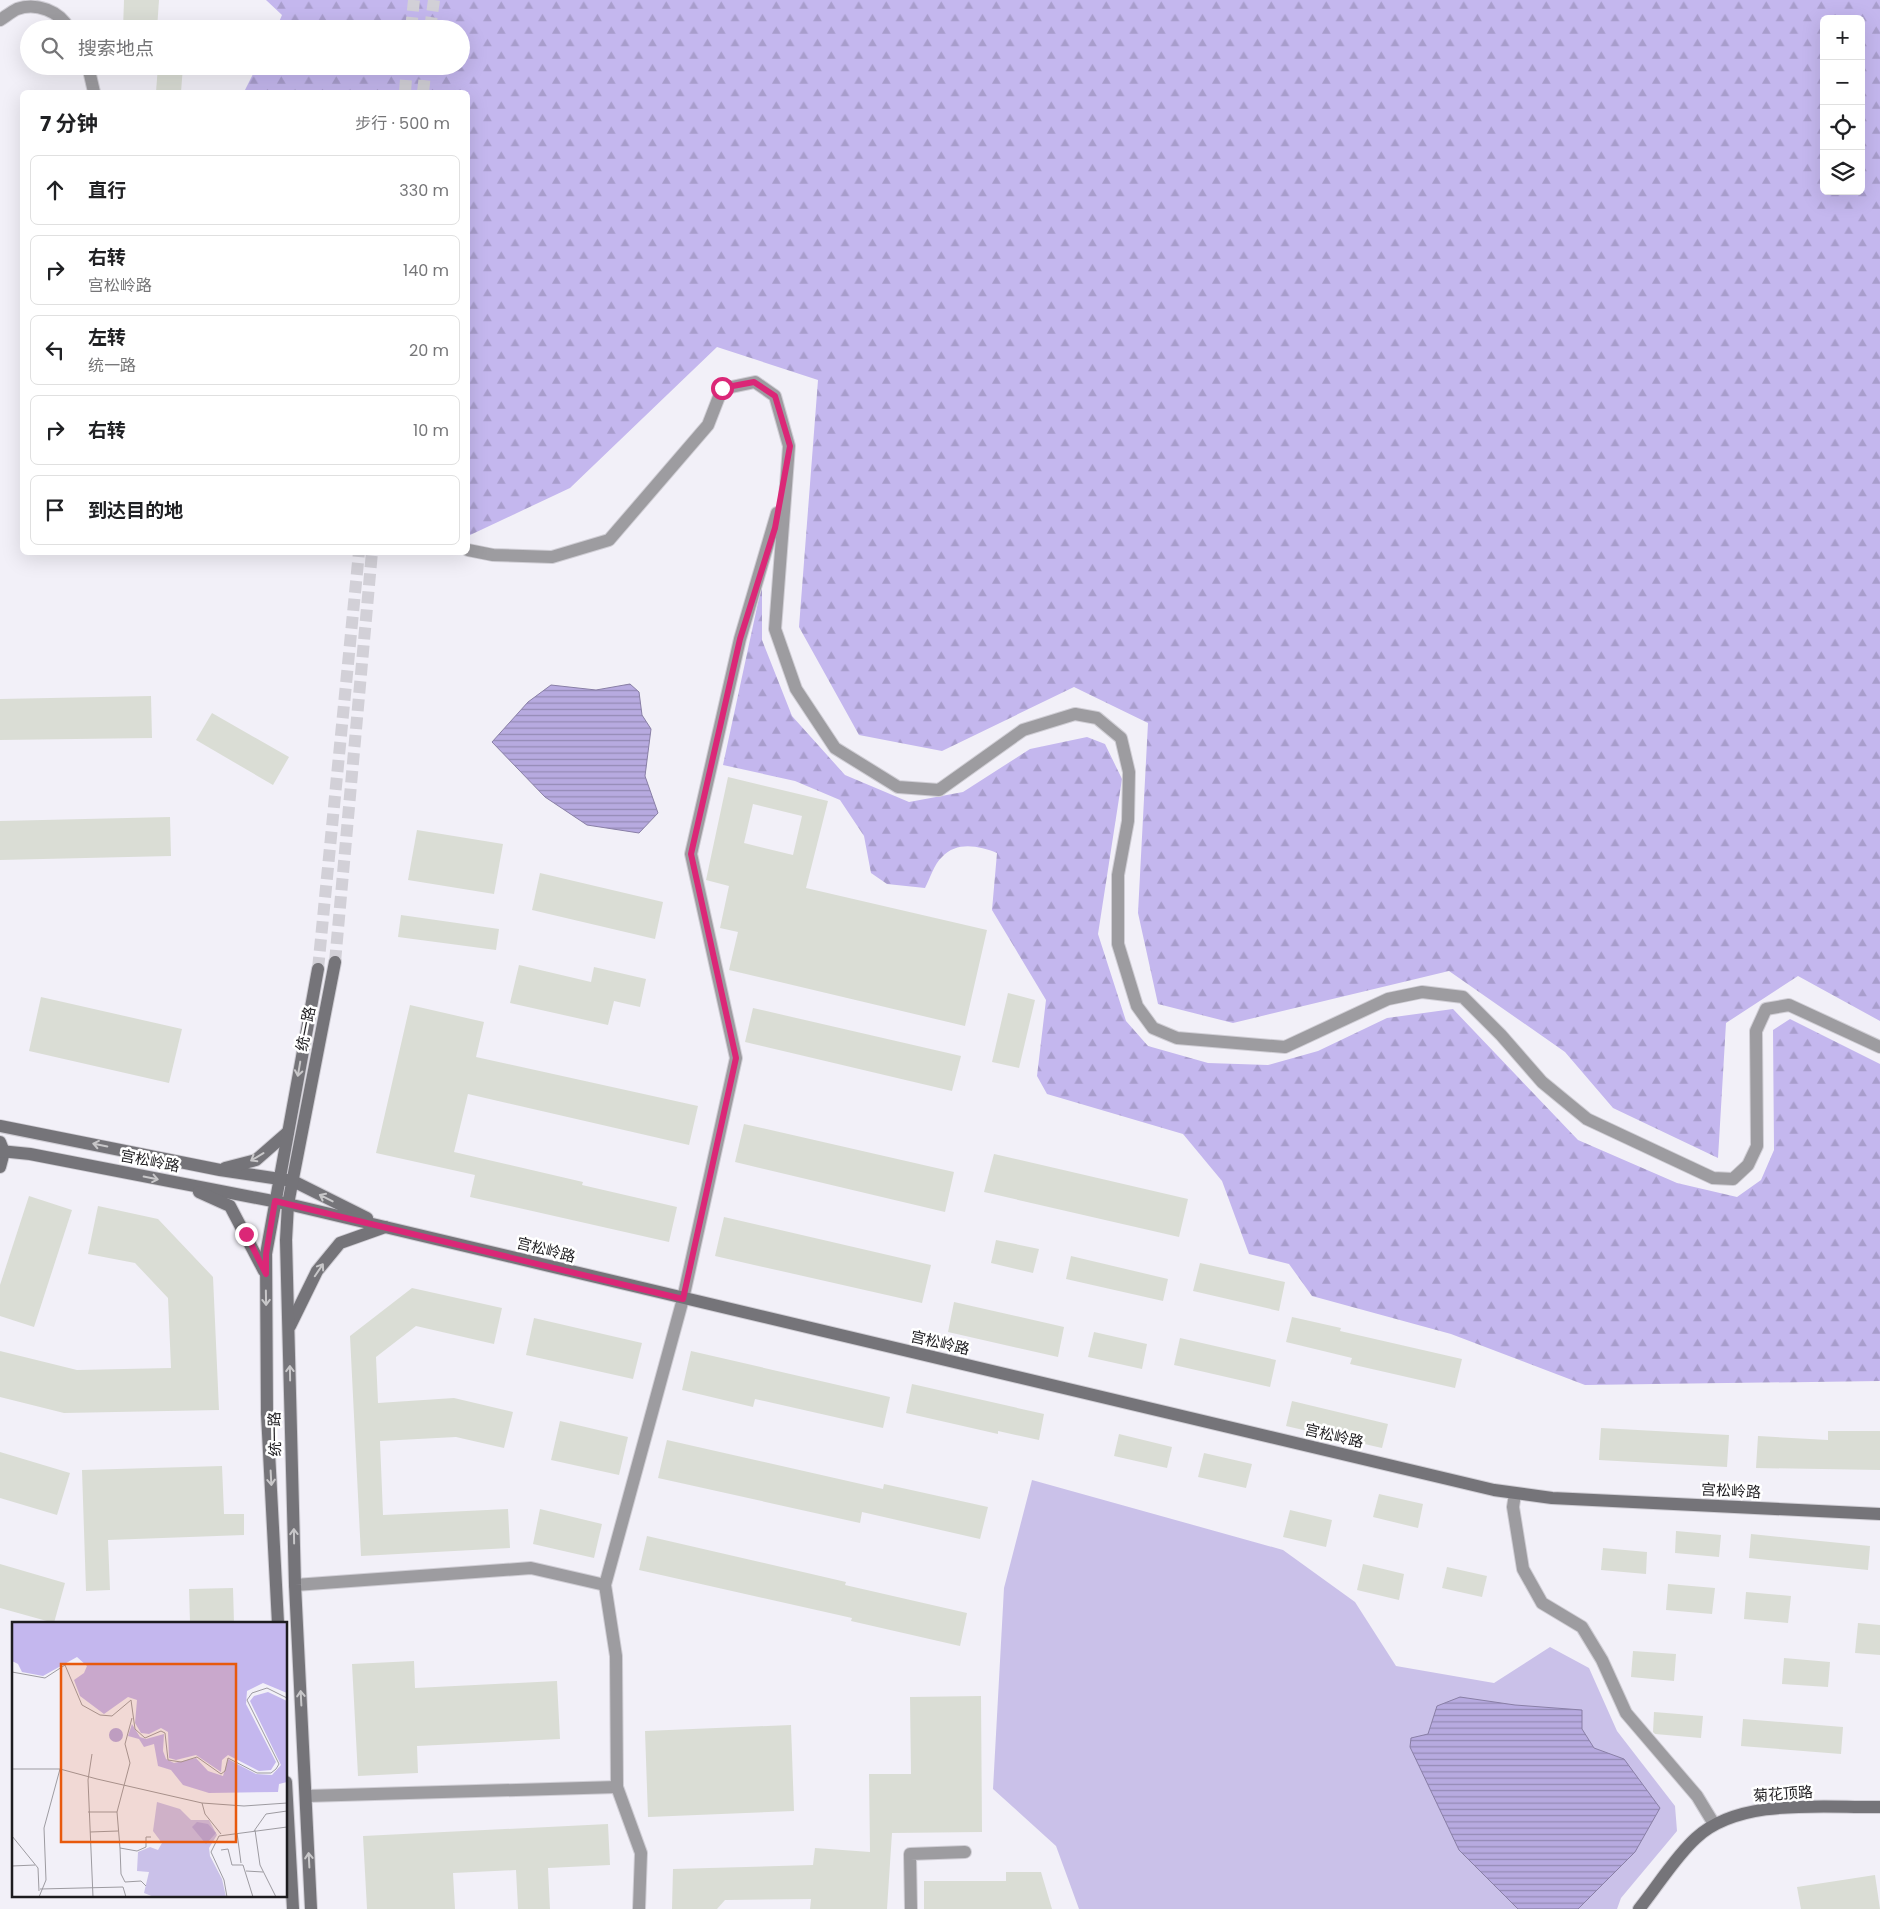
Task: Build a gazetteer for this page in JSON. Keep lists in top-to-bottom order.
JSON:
{
  "streets": {
    "main road": ["统一路", "宫松岭路", "菊花顶路"]
  },
  "crossings": [
    ["统一路", "宫松岭路"]
  ],
  "page": {
    "map_buttons": ["+", "−"],
    "search": "搜索地点",
    "heading": ["7 分钟", "步行 · 500 m"],
    "list": [
      ["直行", "330 m"],
      ["右转", "宫松岭路", "140 m"],
      ["左转", "统一路", "20 m"],
      ["右转", "10 m"],
      "到达目的地"
    ]
  }
}
